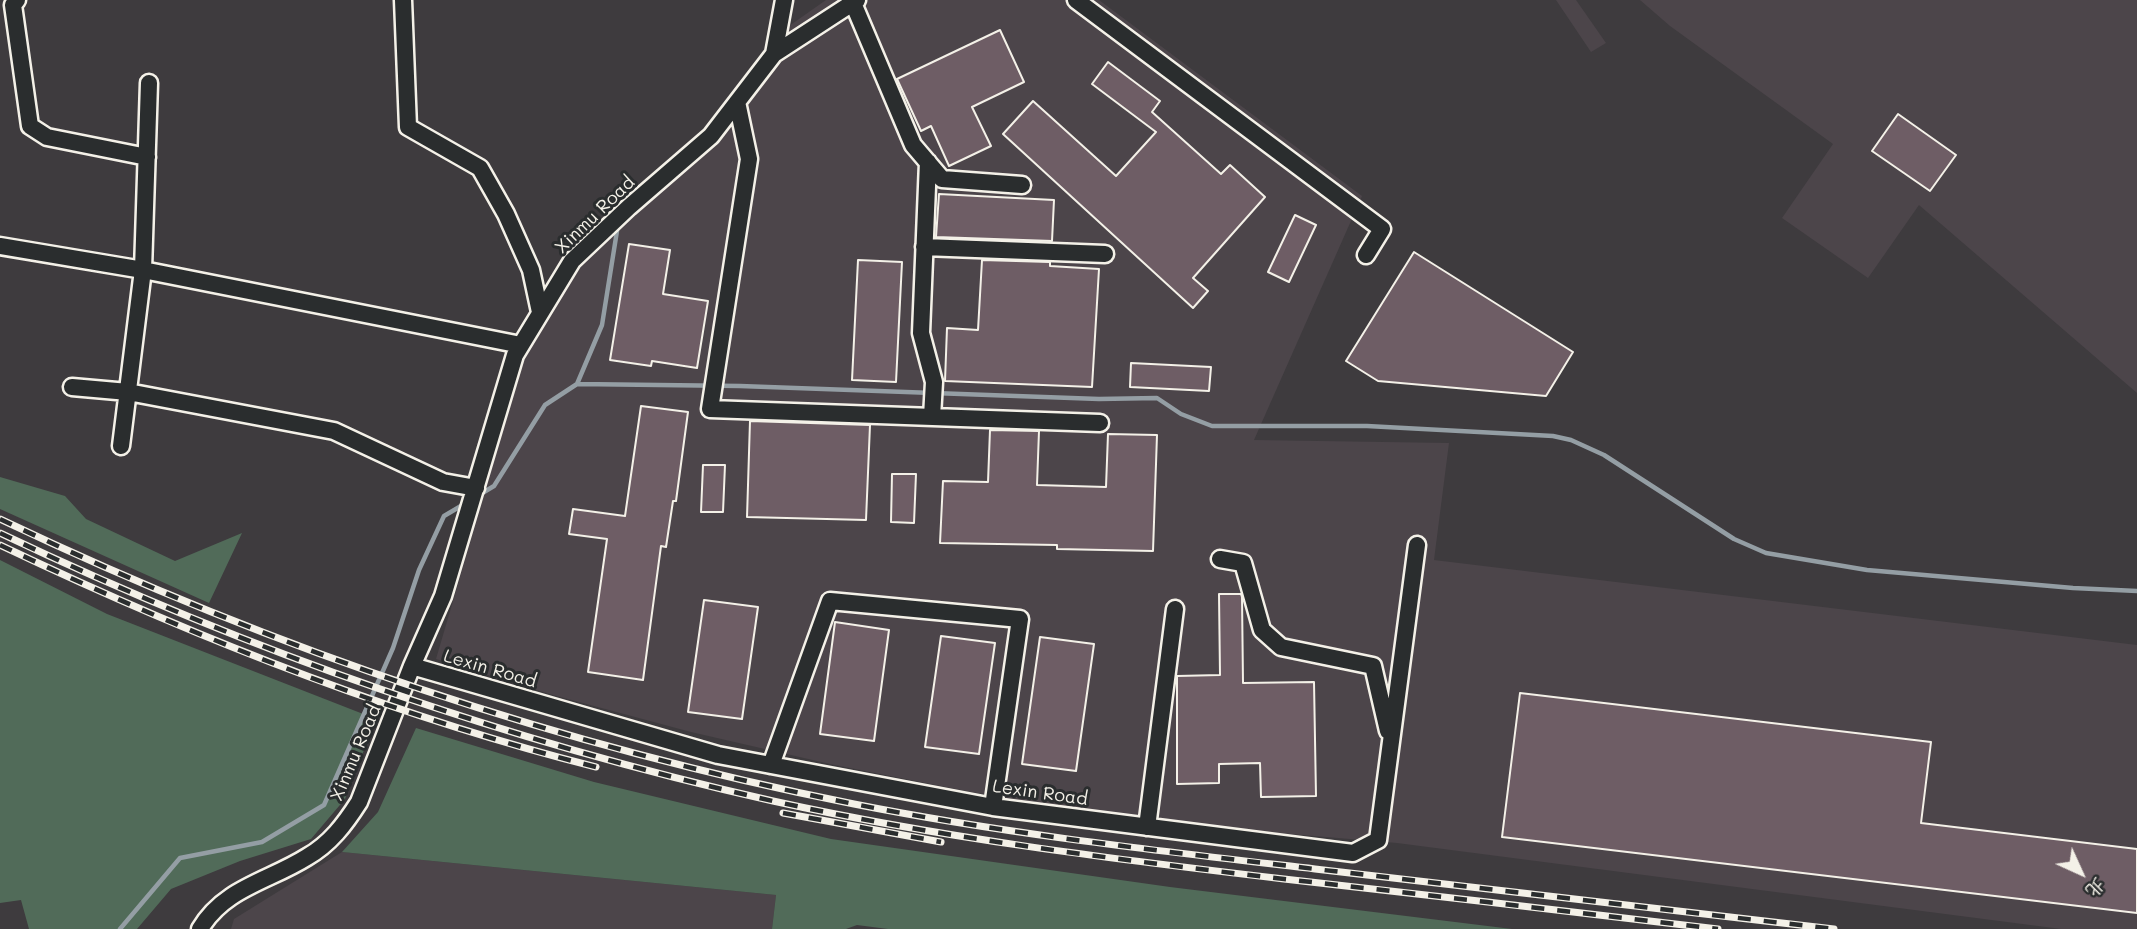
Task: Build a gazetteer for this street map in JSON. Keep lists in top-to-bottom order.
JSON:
{
  "streets": {
    "street": ["Xinmu Road", "Lexin Road"]
  },
  "crossings": [
    ["Xinmu Road", "Lexin Road"]
  ],
  "north": "bottom right"
}
